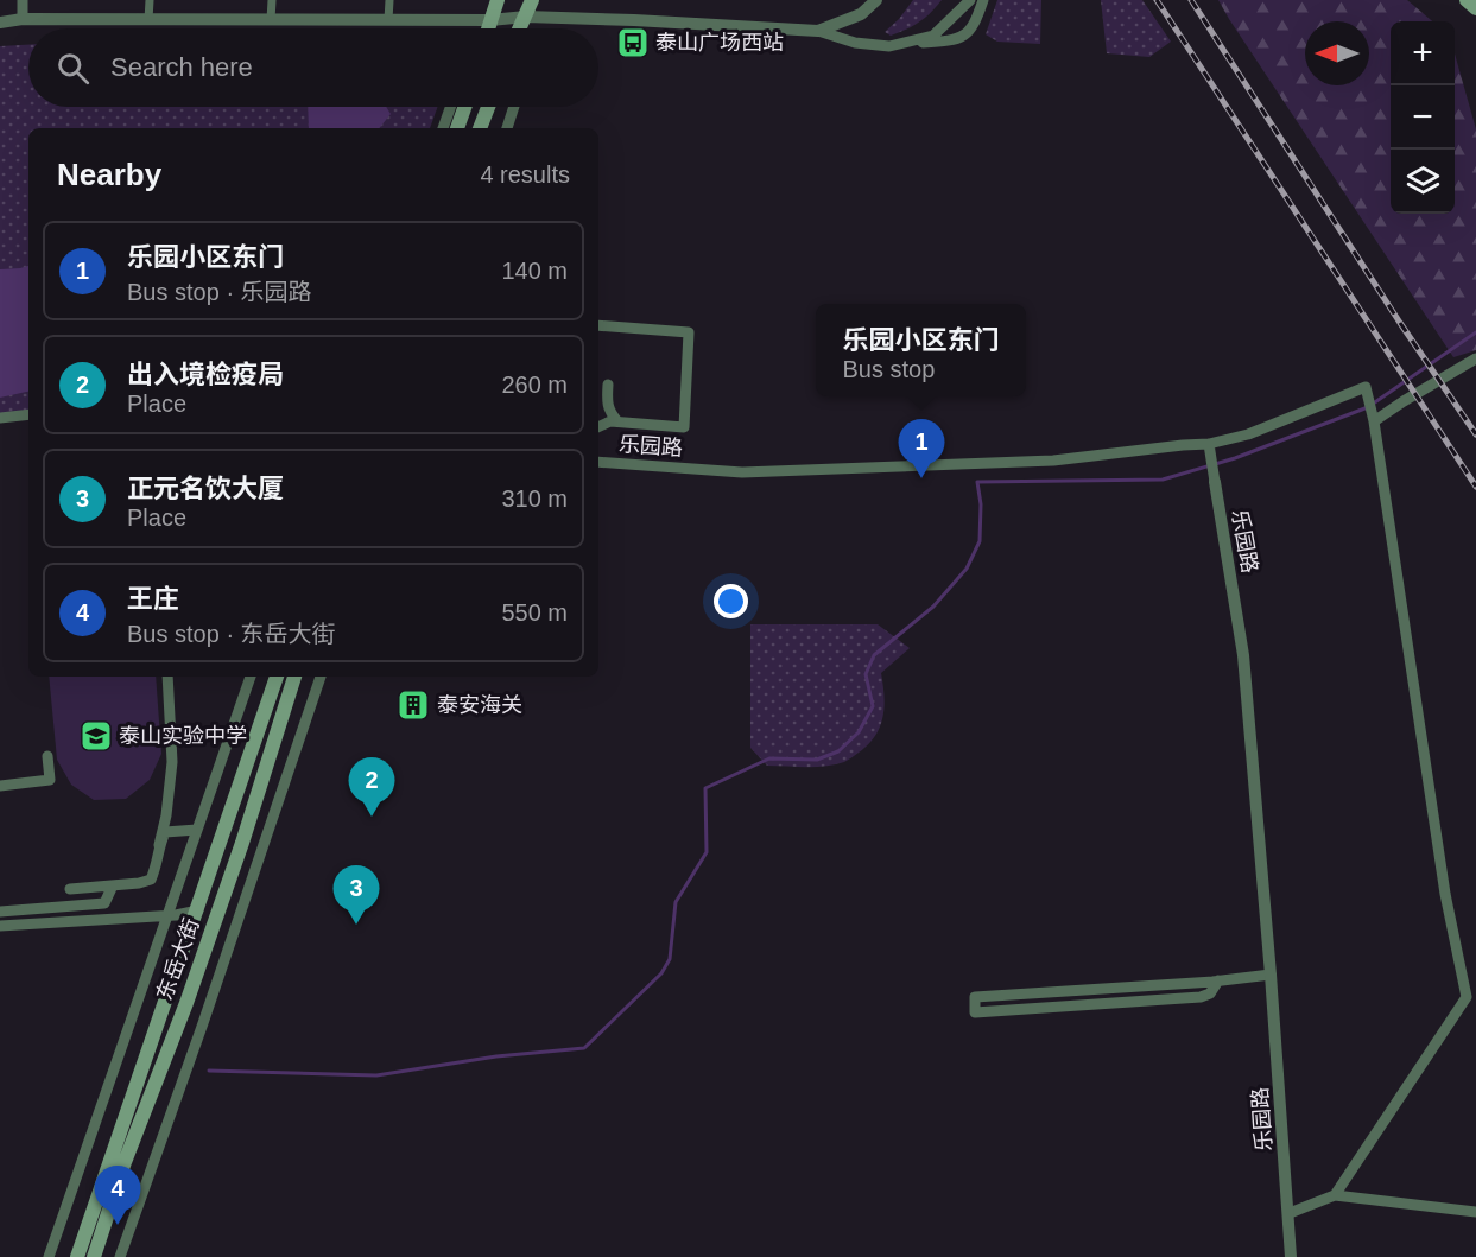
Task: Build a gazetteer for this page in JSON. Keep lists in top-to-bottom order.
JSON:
{
  "streets": {
    "main road": ["东岳大街"],
    "street": ["乐园路"]
  },
  "places": {
    "bus stop": ["泰山广场西站"],
    "building": ["泰安海关"],
    "school or university": ["泰山实验中学"]
  },
  "north": "left",
  "page": {
    "map_buttons": ["+", "−"],
    "search": "Search here",
    "heading": ["Nearby", "4 results"],
    "list": [
      {
        "mark": "1",
        "name": "乐园小区东门",
        "note": "Bus stop · 乐园路",
        "value": "140 m"
      },
      {
        "mark": "2",
        "name": "出入境检疫局",
        "note": "Place",
        "value": "260 m"
      },
      {
        "mark": "3",
        "name": "正元名饮大厦",
        "note": "Place",
        "value": "310 m"
      },
      {
        "mark": "4",
        "name": "王庄",
        "note": "Bus stop · 东岳大街",
        "value": "550 m"
      }
    ],
    "popup": ["乐园小区东门", "Bus stop"],
    "pins": [
      "1",
      "2",
      "3",
      "4"
    ]
  }
}
